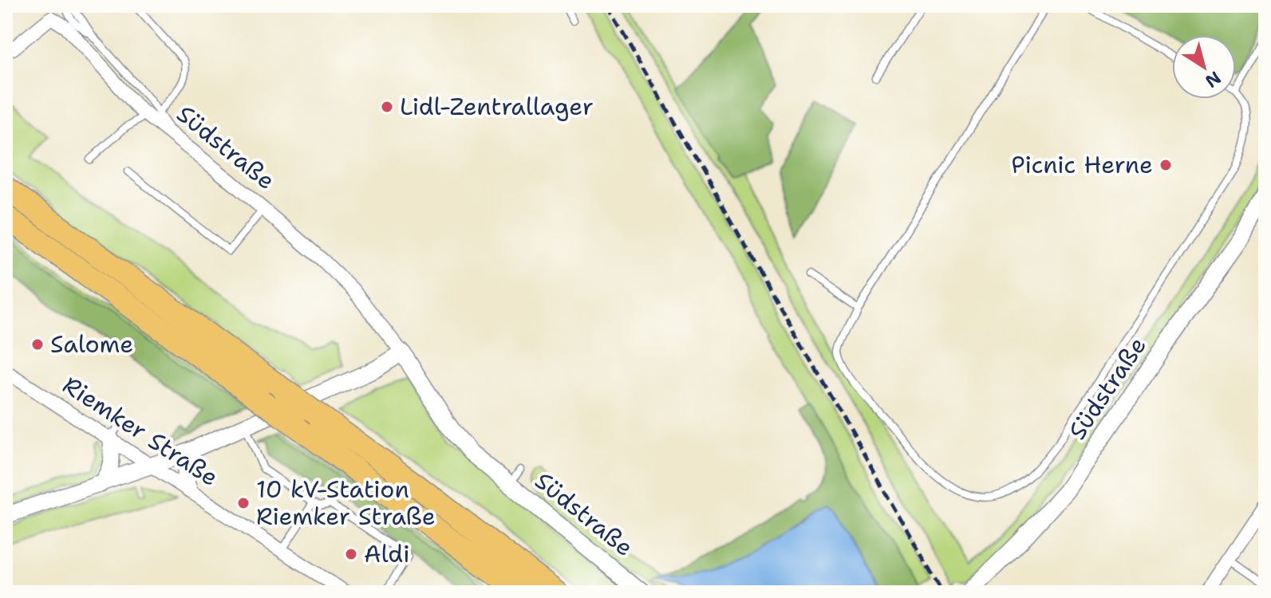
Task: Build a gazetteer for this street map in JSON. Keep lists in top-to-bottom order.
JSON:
{
  "streets": {
    "street": ["Südstraße", "Riemker Straße"]
  },
  "places": [
    "Lidl-Zentrallager",
    "Picnic Herne",
    "Salome",
    "10 kV-Station Riemker Straße",
    "Aldi"
  ],
  "north": "bottom right"
}
